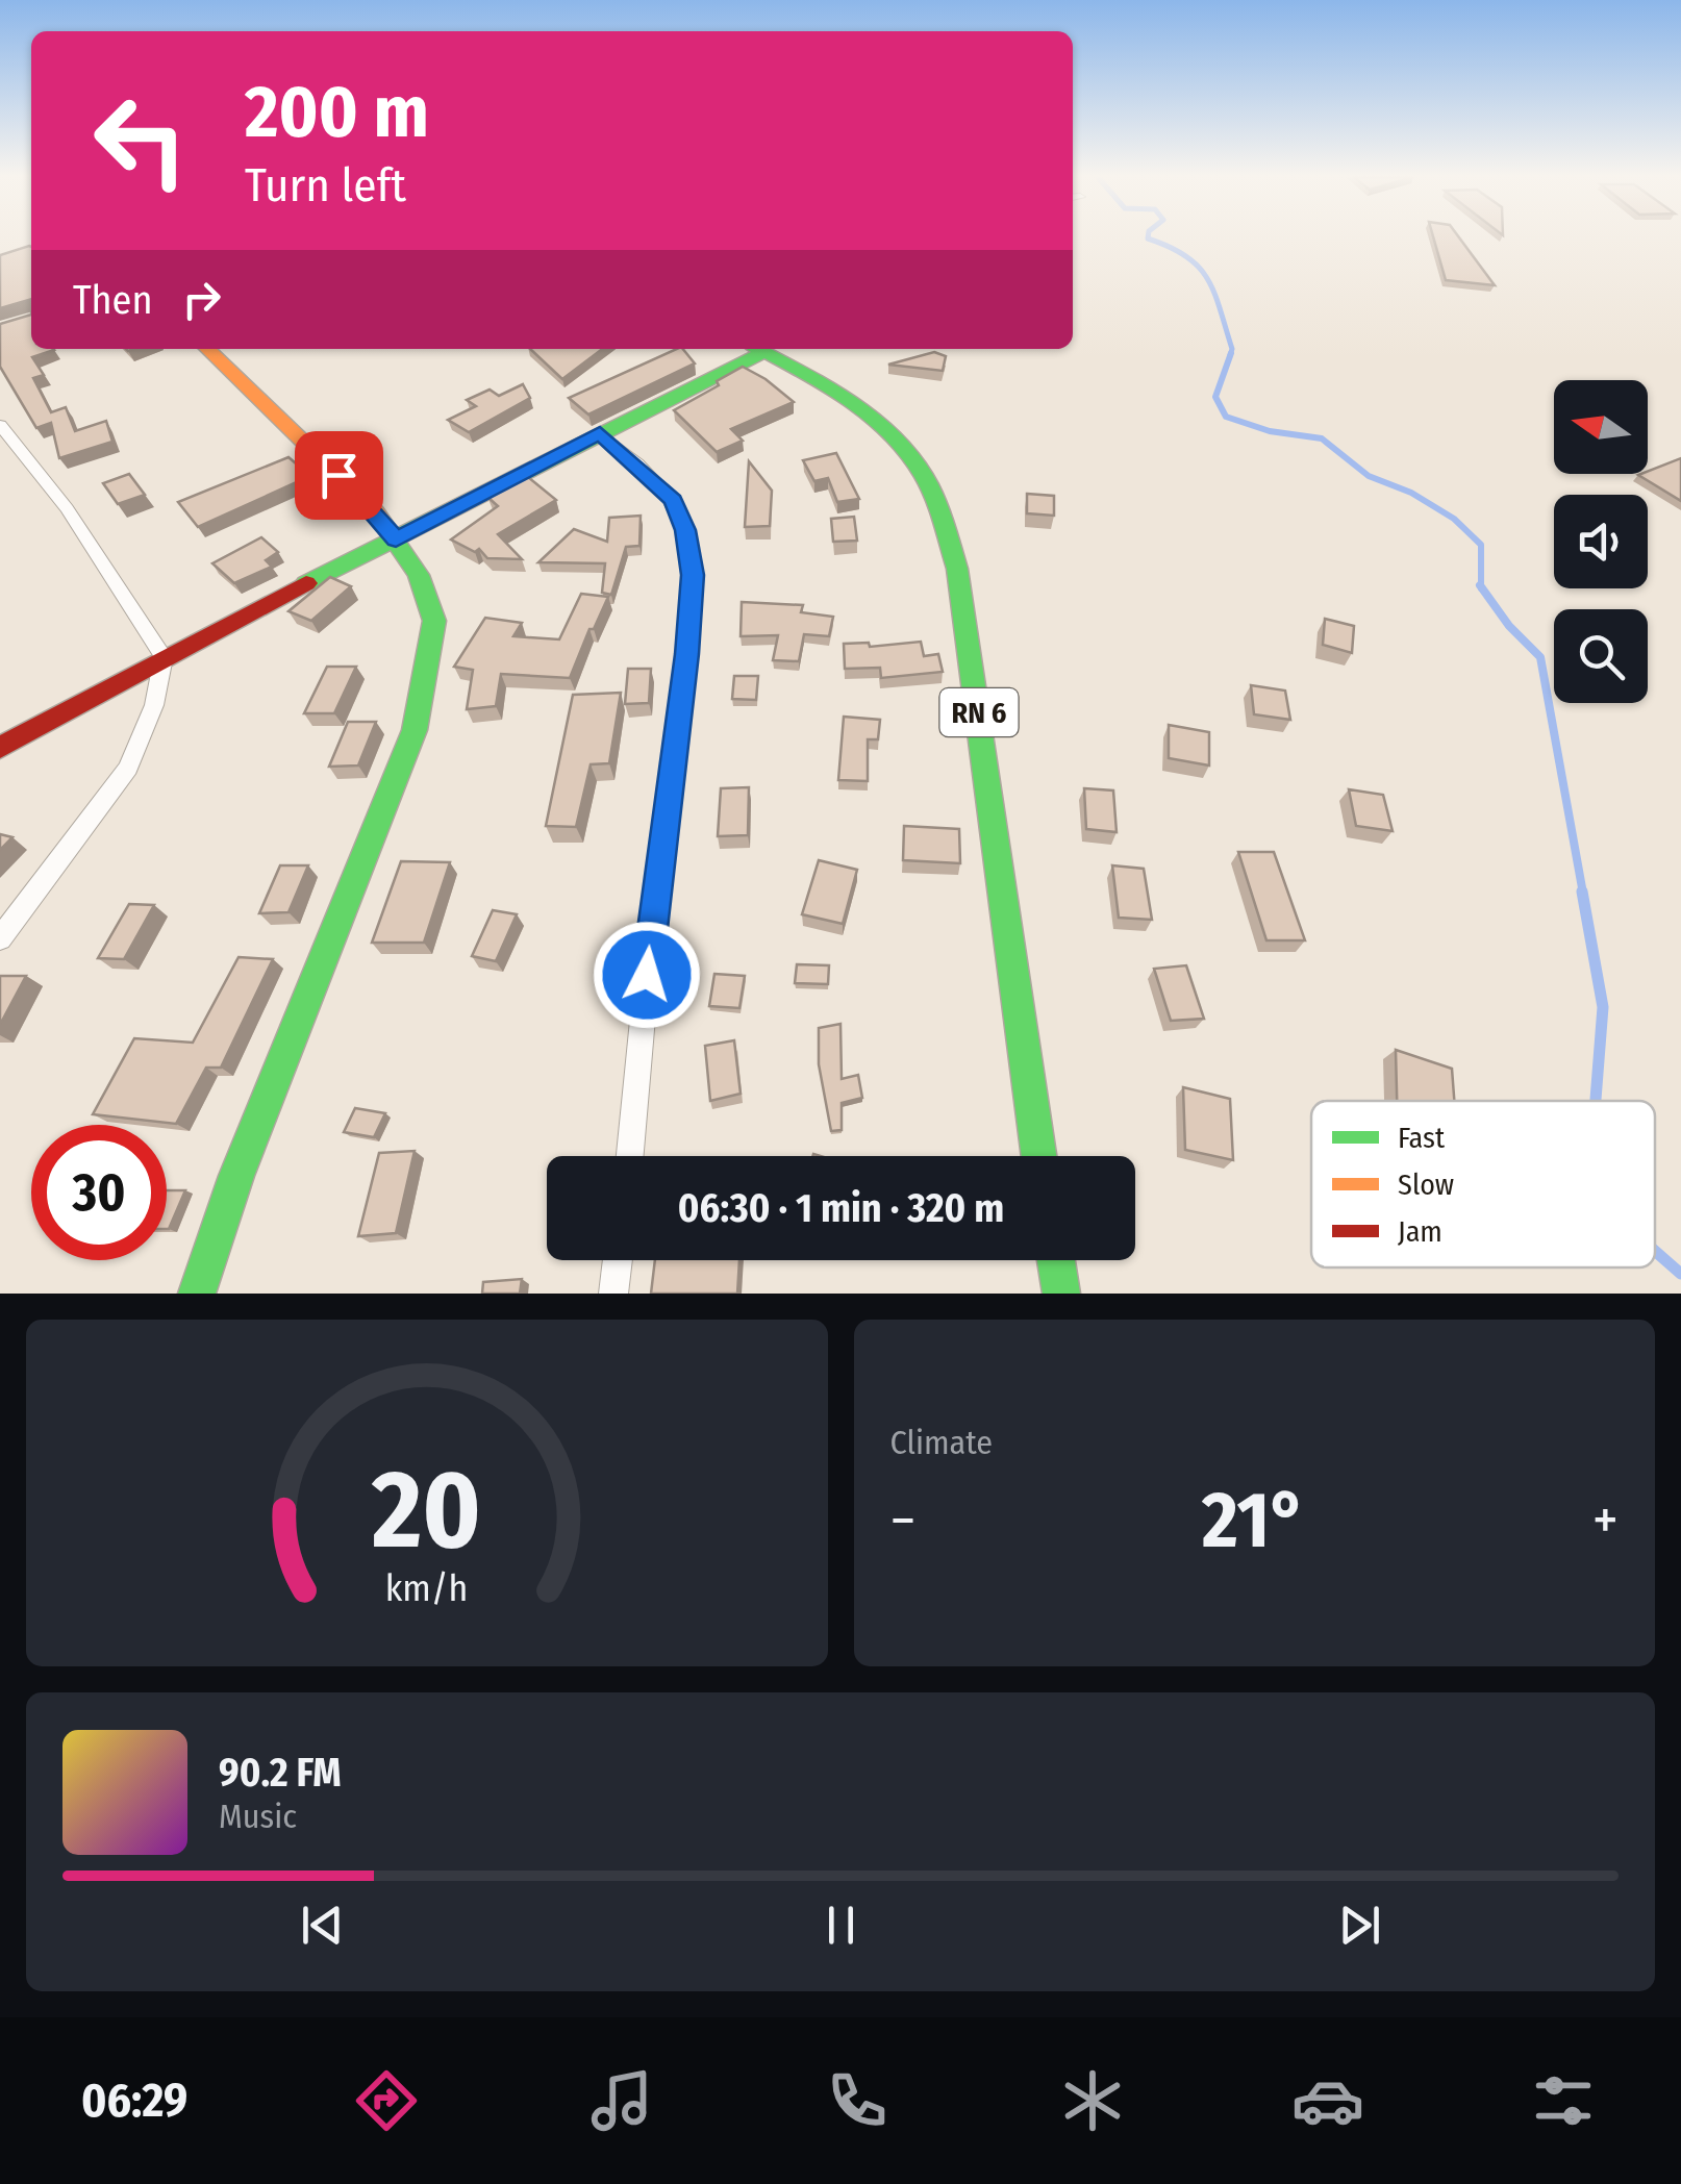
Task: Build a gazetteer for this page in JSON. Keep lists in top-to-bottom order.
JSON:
{
  "streets": {
    "street": ["RN 6"]
  },
  "legend": ["Fast", "Slow", "Jam"],
  "north": "left",
  "page": {
    "turn": ["200 m", "Turn left"],
    "then": "Then",
    "limit": "30",
    "trip": "06:30 · 1 min · 320 m",
    "tile": "Climate",
    "heat": ["−", "21°", "+"],
    "song": ["90.2 FM", "Music"],
    "tabs": "06:29",
    "gauge": ["20", "km/h"]
  }
}
